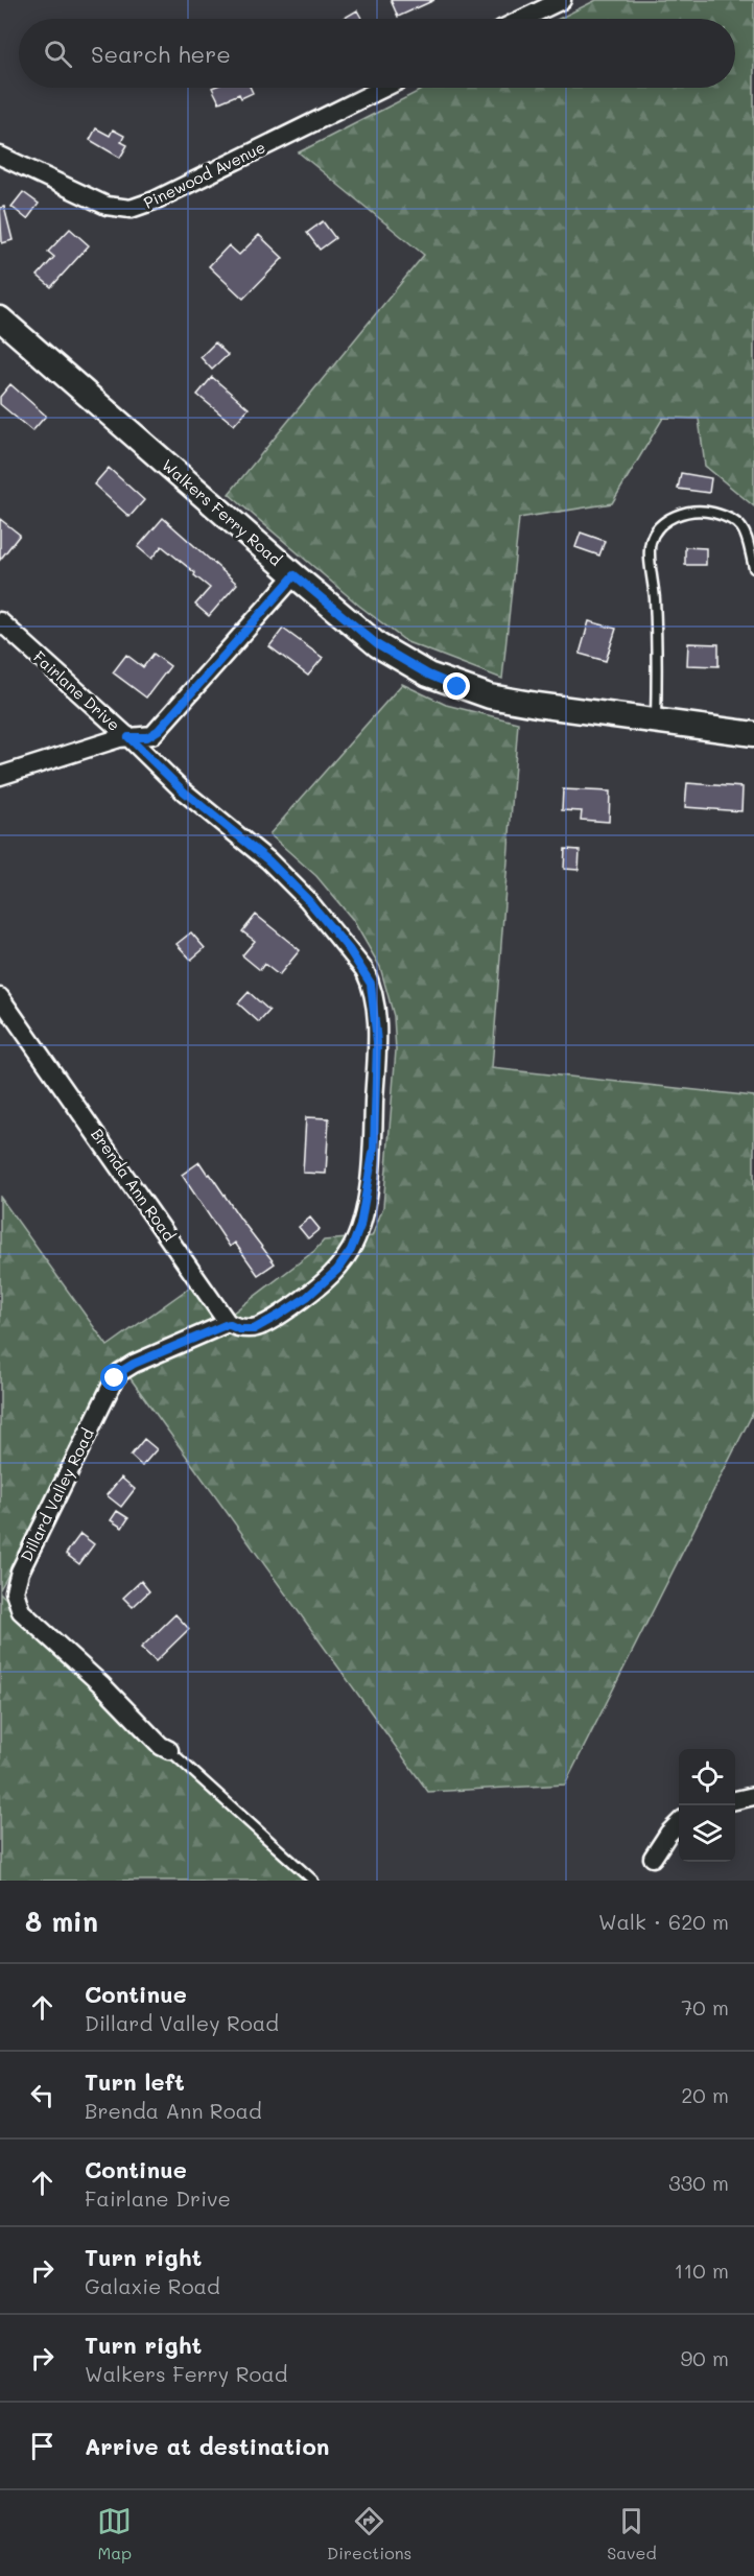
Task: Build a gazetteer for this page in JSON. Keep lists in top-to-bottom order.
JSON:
{
  "streets": {
    "street": [
      "Pinewood Avenue",
      "Walkers Ferry Road",
      "Fairlane Drive",
      "Brenda Ann Road",
      "Dillard Valley Road"
    ]
  },
  "crossings": [
    ["Fairlane Drive", "Brenda Ann Road"],
    ["Fairlane Drive", "Dillard Valley Road"],
    ["Brenda Ann Road", "Dillard Valley Road"]
  ],
  "page": {
    "search": "Search here",
    "heading": ["8 min", "Walk · 620 m"],
    "list": [
      ["Continue", "Dillard Valley Road", "70 m"],
      ["Turn left", "Brenda Ann Road", "20 m"],
      ["Continue", "Fairlane Drive", "330 m"],
      ["Turn right", "Galaxie Road", "110 m"],
      ["Turn right", "Walkers Ferry Road", "90 m"],
      "Arrive at destination"
    ],
    "nav": ["Map", "Directions", "Saved"]
  }
}
